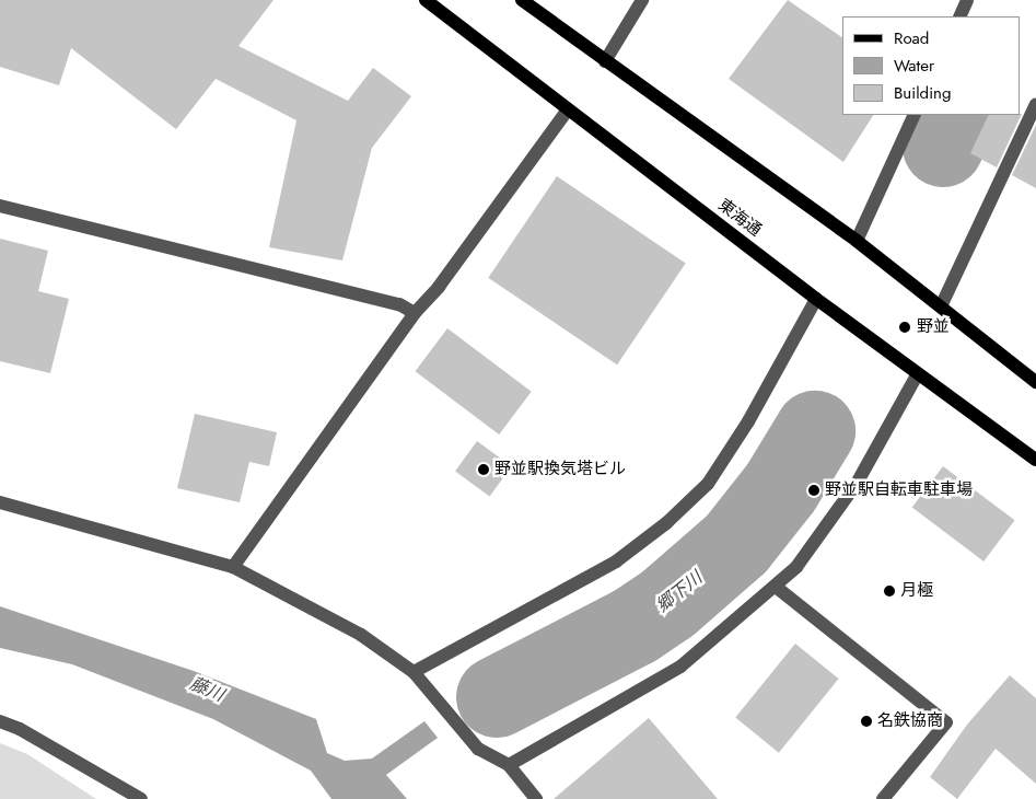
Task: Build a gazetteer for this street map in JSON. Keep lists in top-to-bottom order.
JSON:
{
  "streets": {
    "main road": ["東海通"]
  },
  "water": ["郷下川", "藤川"],
  "places": [
    "野並",
    "野並駅換気塔ビル",
    "野並駅自転車駐車場",
    "月極",
    "名鉄協商"
  ],
  "legend": ["Road", "Water", "Building"]
}
